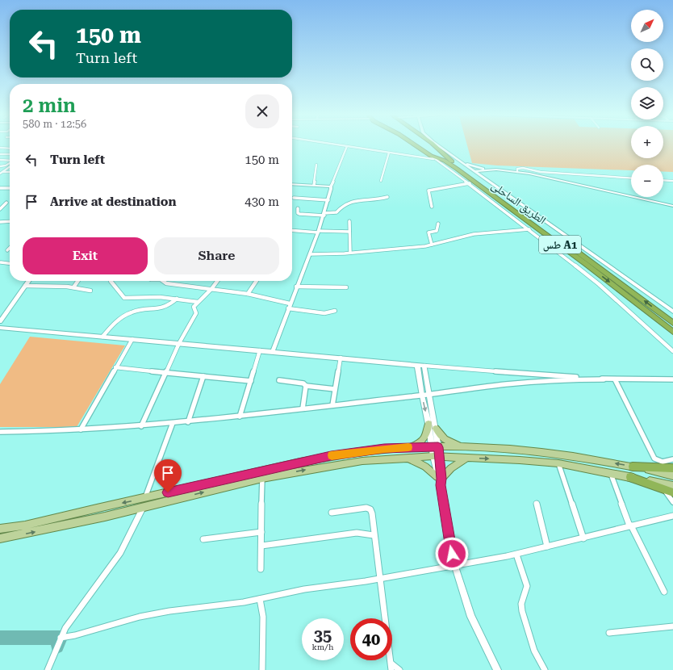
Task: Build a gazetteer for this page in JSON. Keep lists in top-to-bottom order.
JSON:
{
  "streets": {
    "highway": ["الطريق الساحلى", "طس A1"]
  },
  "north": "top right",
  "page": {
    "map_buttons": ["+", "−"],
    "turn": ["150 m", "Turn left"],
    "heading": ["2 min", "580 m · 12:56"],
    "list": [
      {
        "name": "Turn left",
        "value": "150 m"
      },
      {
        "name": "Arrive at destination",
        "value": "430 m"
      }
    ],
    "buttons": ["Exit", "Share"],
    "speed": "35 km/h",
    "limit": "40"
  }
}
